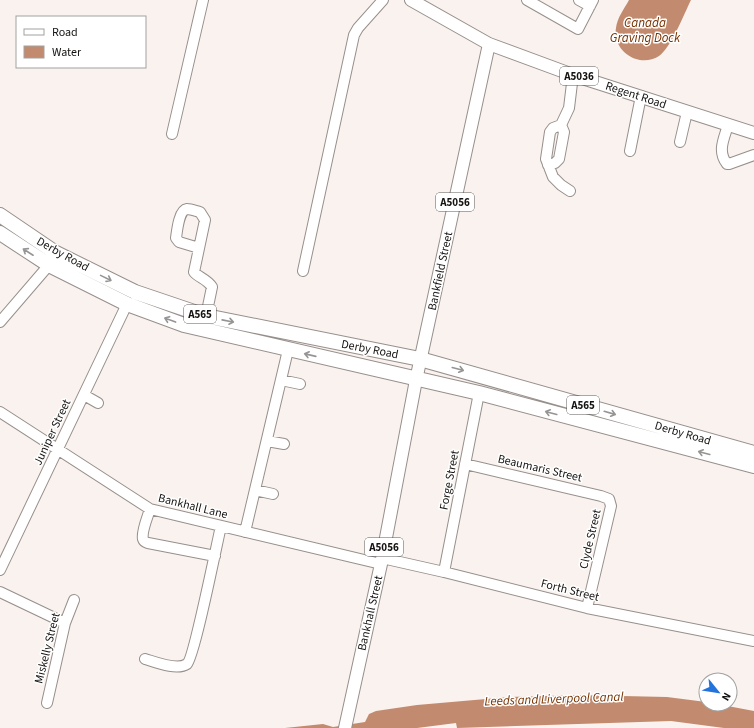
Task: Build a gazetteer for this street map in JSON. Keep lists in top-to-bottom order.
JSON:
{
  "streets": {
    "highway": ["Derby Road", "A565"],
    "main road": [
      "A5036",
      "Regent Road",
      "A5056",
      "Bankfield Street",
      "Bankhall Street"
    ],
    "street": [
      "Juniper Street",
      "Beaumaris Street",
      "Forge Street",
      "Bankhall Lane",
      "Clyde Street",
      "Forth Street",
      "Miskelly Street"
    ]
  },
  "crossings": [
    ["Regent Road", "Bankfield Street"],
    ["Derby Road", "Bankfield Street"],
    ["Derby Road", "Juniper Street"],
    ["Derby Road", "Forge Street"],
    ["Derby Road", "Bankhall Street"],
    ["Bankfield Street", "Bankhall Street"],
    ["Juniper Street", "Bankhall Lane"],
    ["Beaumaris Street", "Forge Street"],
    ["Beaumaris Street", "Clyde Street"],
    ["Forge Street", "Forth Street"],
    ["Bankhall Lane", "Forth Street"],
    ["Bankhall Lane", "Bankhall Street"],
    ["Clyde Street", "Forth Street"],
    ["Forth Street", "Bankhall Street"]
  ],
  "water": ["Canada Graving Dock", "Leeds and Liverpool Canal"],
  "legend": ["Road", "Water"],
  "north": "bottom right"
}
